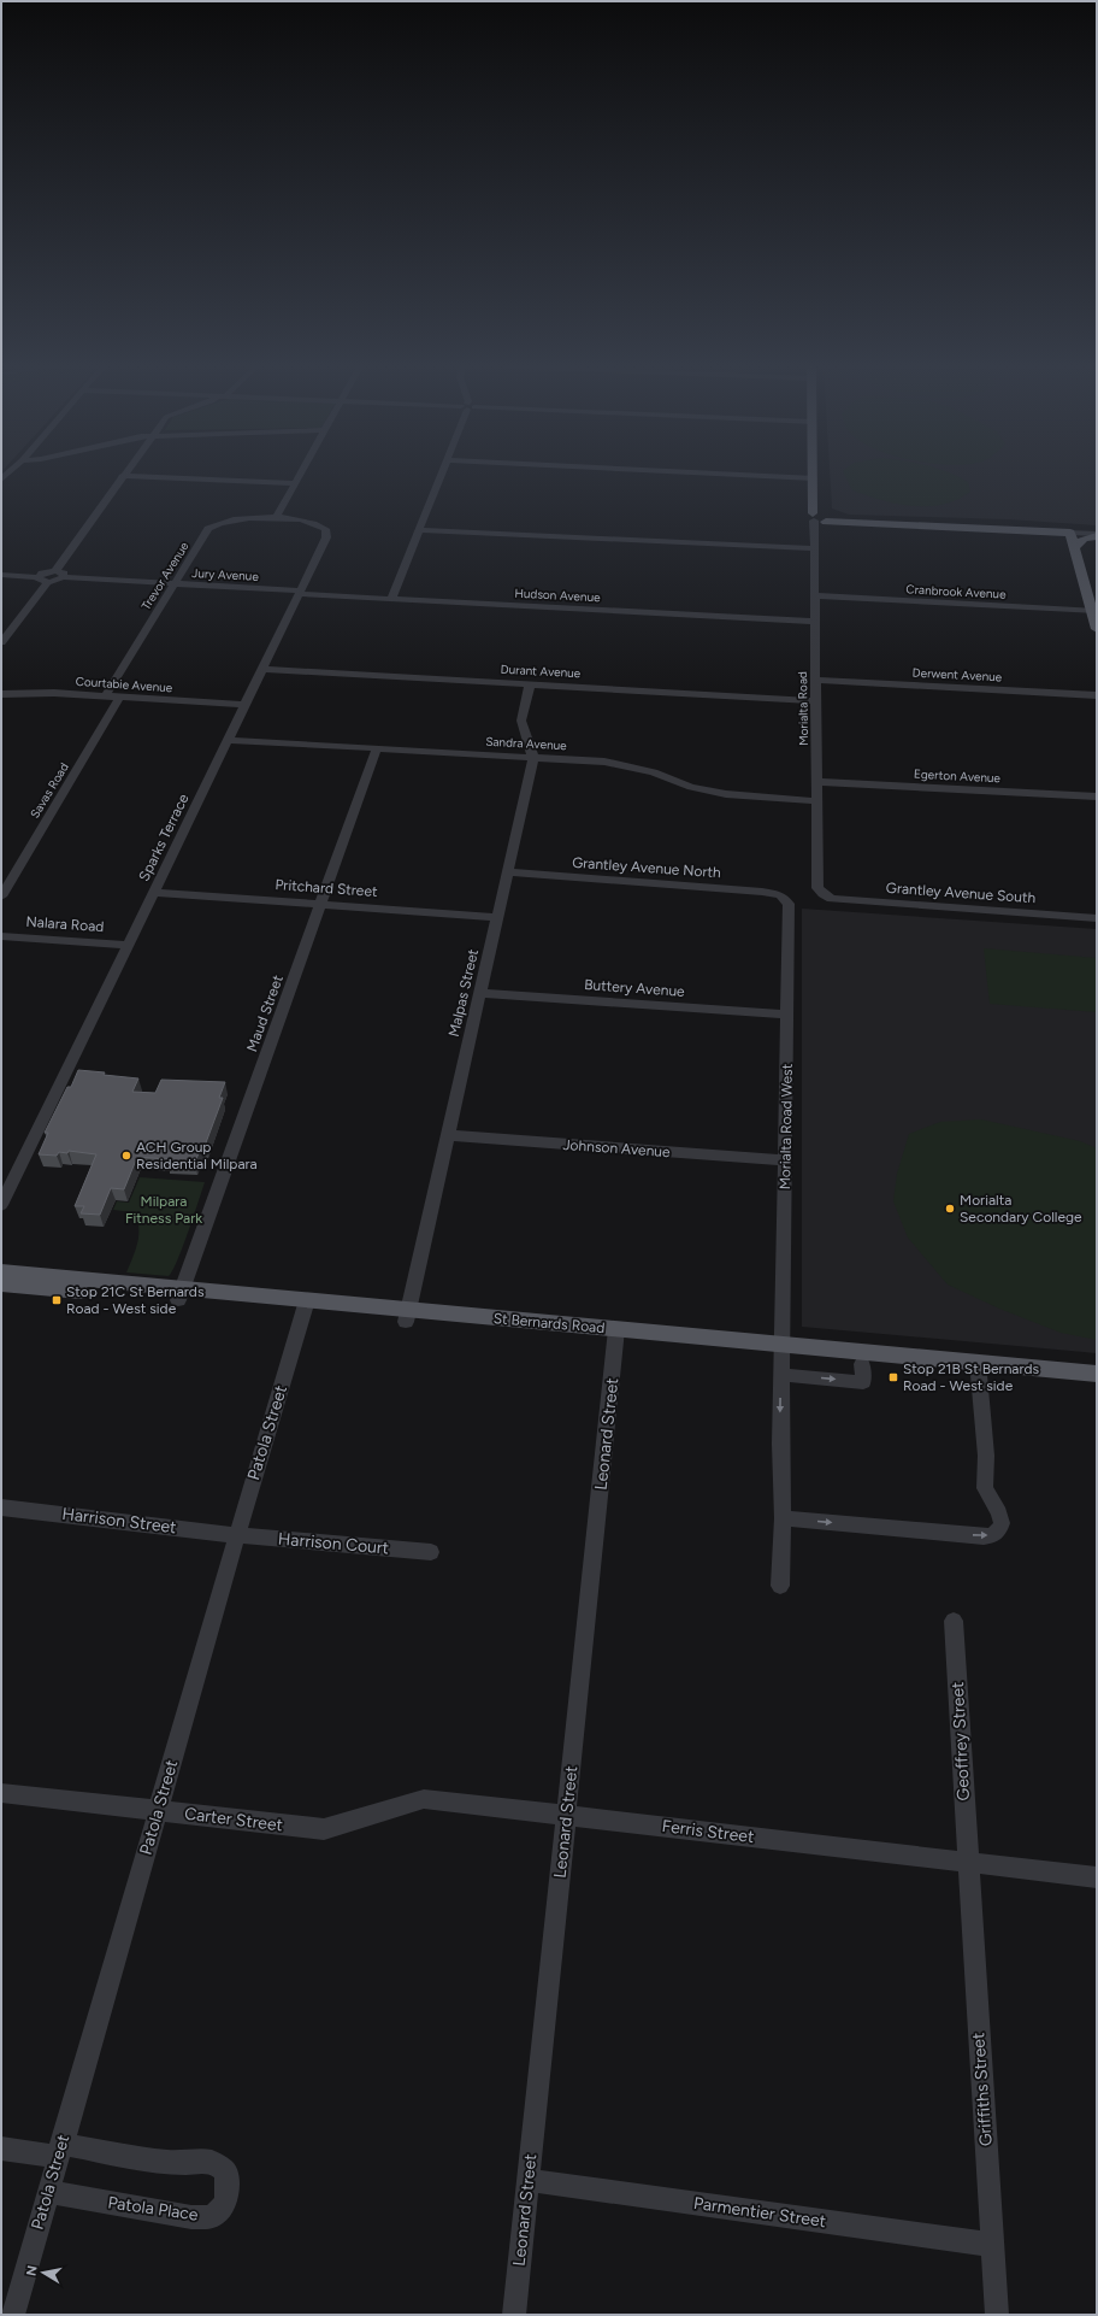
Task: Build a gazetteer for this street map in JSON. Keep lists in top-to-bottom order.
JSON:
{
  "streets": {
    "main road": ["Morialta Road", "St Bernards Road"],
    "street": [
      "Jury Avenue",
      "Trevor Avenue",
      "Cranbrook Avenue",
      "Hudson Avenue",
      "Durant Avenue",
      "Derwent Avenue",
      "Courtabie Avenue",
      "Sandra Avenue",
      "Egerton Avenue",
      "Savas Road",
      "Sparks Terrace",
      "Grantley Avenue North",
      "Pritchard Street",
      "Grantley Avenue South",
      "Nalara Road",
      "Buttery Avenue",
      "Malpas Street",
      "Maud Street",
      "Morialta Road West",
      "Johnson Avenue",
      "Patola Street",
      "Leonard Street",
      "Harrison Street",
      "Harrison Court",
      "Geoffrey Street",
      "Carter Street",
      "Ferris Street",
      "Griffiths Street",
      "Patola Place",
      "Parmentier Street"
    ]
  },
  "crossings": [
    ["Jury Avenue", "Trevor Avenue"],
    ["Jury Avenue", "Hudson Avenue"],
    ["Jury Avenue", "Sparks Terrace"],
    ["Trevor Avenue", "Courtabie Avenue"],
    ["Trevor Avenue", "Sparks Terrace"],
    ["Cranbrook Avenue", "Morialta Road"],
    ["Hudson Avenue", "Morialta Road"],
    ["Hudson Avenue", "Sparks Terrace"],
    ["Durant Avenue", "Morialta Road"],
    ["Durant Avenue", "Sparks Terrace"],
    ["Durant Avenue", "Malpas Street"],
    ["Derwent Avenue", "Morialta Road"],
    ["Courtabie Avenue", "Savas Road"],
    ["Courtabie Avenue", "Sparks Terrace"],
    ["Morialta Road", "Sandra Avenue"],
    ["Morialta Road", "Egerton Avenue"],
    ["Morialta Road", "Grantley Avenue South"],
    ["Sandra Avenue", "Sparks Terrace"],
    ["Sandra Avenue", "Malpas Street"],
    ["Sandra Avenue", "Maud Street"],
    ["Sparks Terrace", "Pritchard Street"],
    ["Sparks Terrace", "Nalara Road"],
    ["Grantley Avenue North", "Malpas Street"],
    ["Grantley Avenue North", "Morialta Road West"],
    ["Pritchard Street", "Malpas Street"],
    ["Pritchard Street", "Maud Street"],
    ["Buttery Avenue", "Malpas Street"],
    ["Buttery Avenue", "Morialta Road West"],
    ["Malpas Street", "Johnson Avenue"],
    ["Malpas Street", "St Bernards Road"],
    ["Maud Street", "St Bernards Road"],
    ["Morialta Road West", "Johnson Avenue"],
    ["Morialta Road West", "St Bernards Road"],
    ["St Bernards Road", "Patola Street"],
    ["St Bernards Road", "Leonard Street"],
    ["Patola Street", "Harrison Street"],
    ["Patola Street", "Harrison Court"],
    ["Patola Street", "Carter Street"],
    ["Patola Street", "Patola Place"],
    ["Leonard Street", "Ferris Street"],
    ["Leonard Street", "Parmentier Street"],
    ["Harrison Street", "Harrison Court"],
    ["Geoffrey Street", "Ferris Street"],
    ["Geoffrey Street", "Griffiths Street"],
    ["Carter Street", "Ferris Street"],
    ["Ferris Street", "Griffiths Street"],
    ["Griffiths Street", "Parmentier Street"]
  ],
  "parks": ["Milpara Fitness Park"],
  "places": {
    "other": ["ACH Group Residential Milpara", "Morialta Secondary College"],
    "transit": ["Stop 21C St Bernards Road - West side", "Stop 21B St Bernards Road - West side"]
  },
  "north": "left"
}
